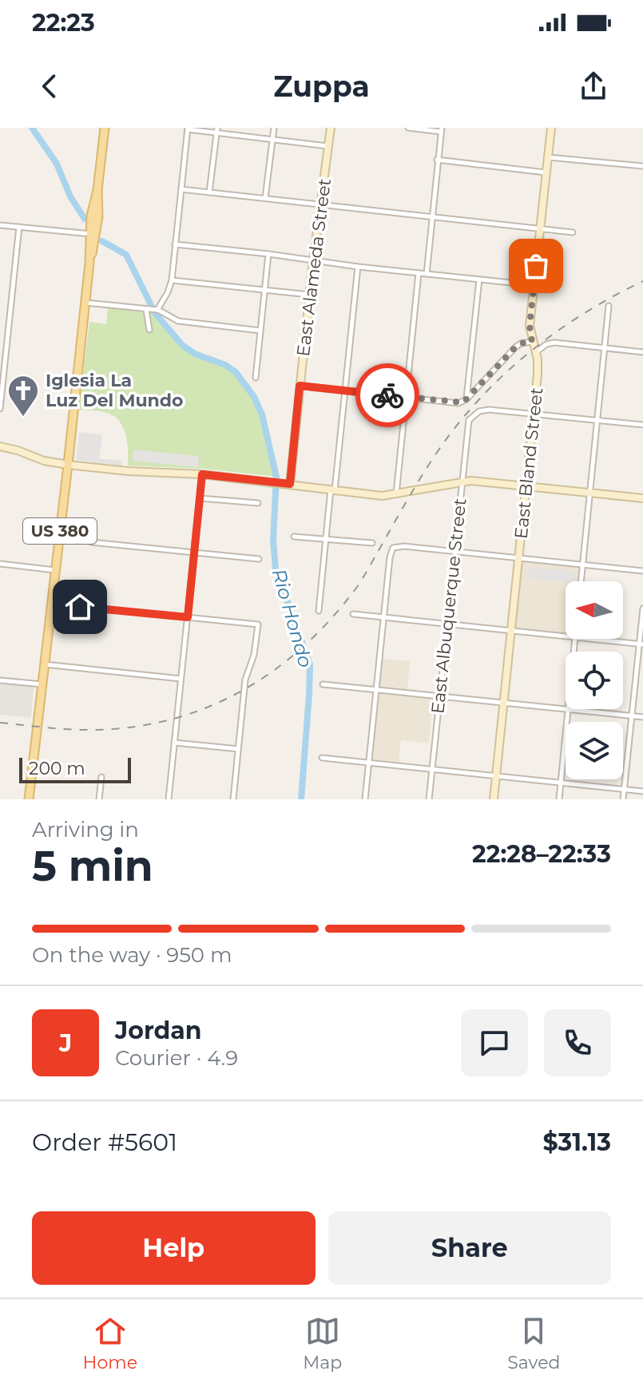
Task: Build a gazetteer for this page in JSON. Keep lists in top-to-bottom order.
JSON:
{
  "streets": {
    "main road": ["US 380"],
    "street": ["East Alameda Street", "East Bland Street", "East Albuquerque Street"]
  },
  "crossings": [
    ["East Bland Street", "East Albuquerque Street"]
  ],
  "water": ["Rio Hondo"],
  "places": {
    "church": ["Iglesia La Luz Del Mundo"]
  },
  "scale_bar": "200 m",
  "north": "left",
  "page": {
    "status": "22:23",
    "header": "Zuppa",
    "scale": "200 m",
    "heading": ["5 min", "Arriving in", "22:28–22:33"],
    "panel": [
      "Jordan",
      "Courier · 4.9",
      "Order #5601",
      "$31.13"
    ],
    "bar": "On the way · 950 m",
    "round": "J",
    "buttons": ["Help", "Share"],
    "tabs": ["Home", "Map", "Saved"]
  }
}
